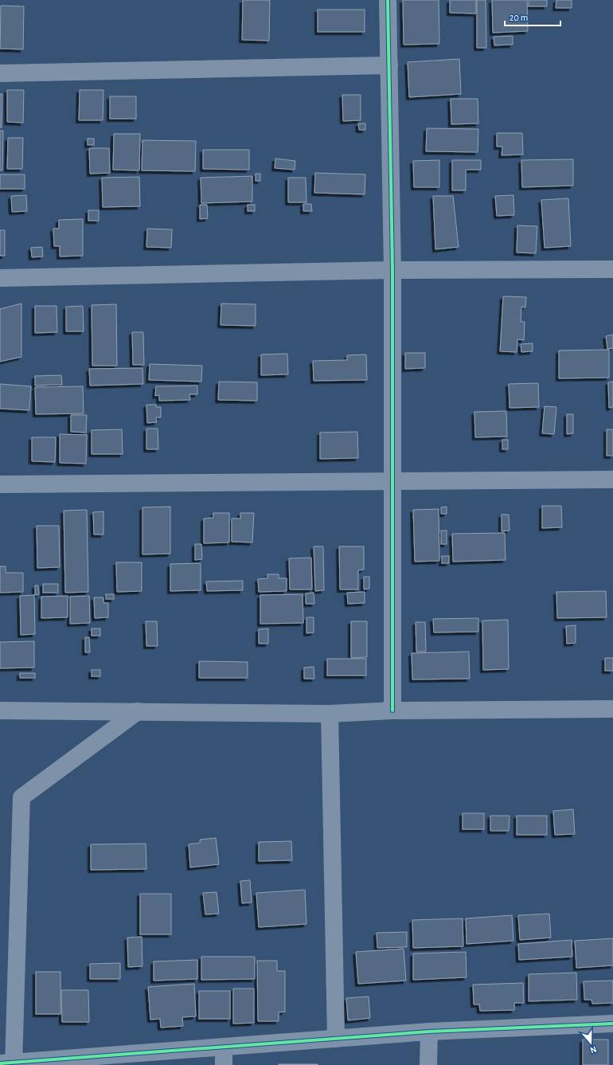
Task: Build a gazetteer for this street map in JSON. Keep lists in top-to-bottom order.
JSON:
{
  "scale_bar": "20 m",
  "north": "bottom"
}
